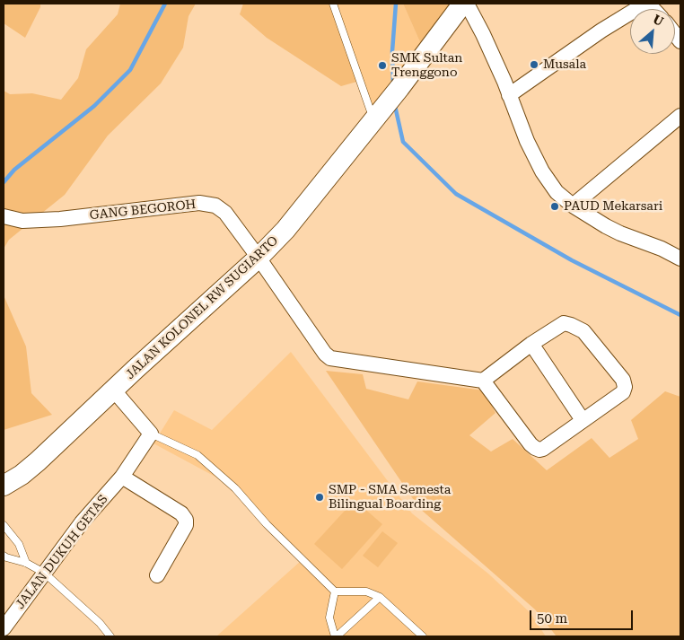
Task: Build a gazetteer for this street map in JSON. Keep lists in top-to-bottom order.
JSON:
{
  "streets": {
    "main road": ["JALAN KOLONEL RW SUGIARTO"],
    "street": ["GANG BEGOROH", "JALAN DUKUH GETAS"]
  },
  "crossings": [
    ["GANG BEGOROH", "JALAN KOLONEL RW SUGIARTO"]
  ],
  "places": [
    "Musala",
    "SMK Sultan Trenggono",
    "PAUD Mekarsari",
    "SMP - SMA Semesta Bilingual Boarding"
  ],
  "scale_bar": "50 m",
  "north": "top right"
}
